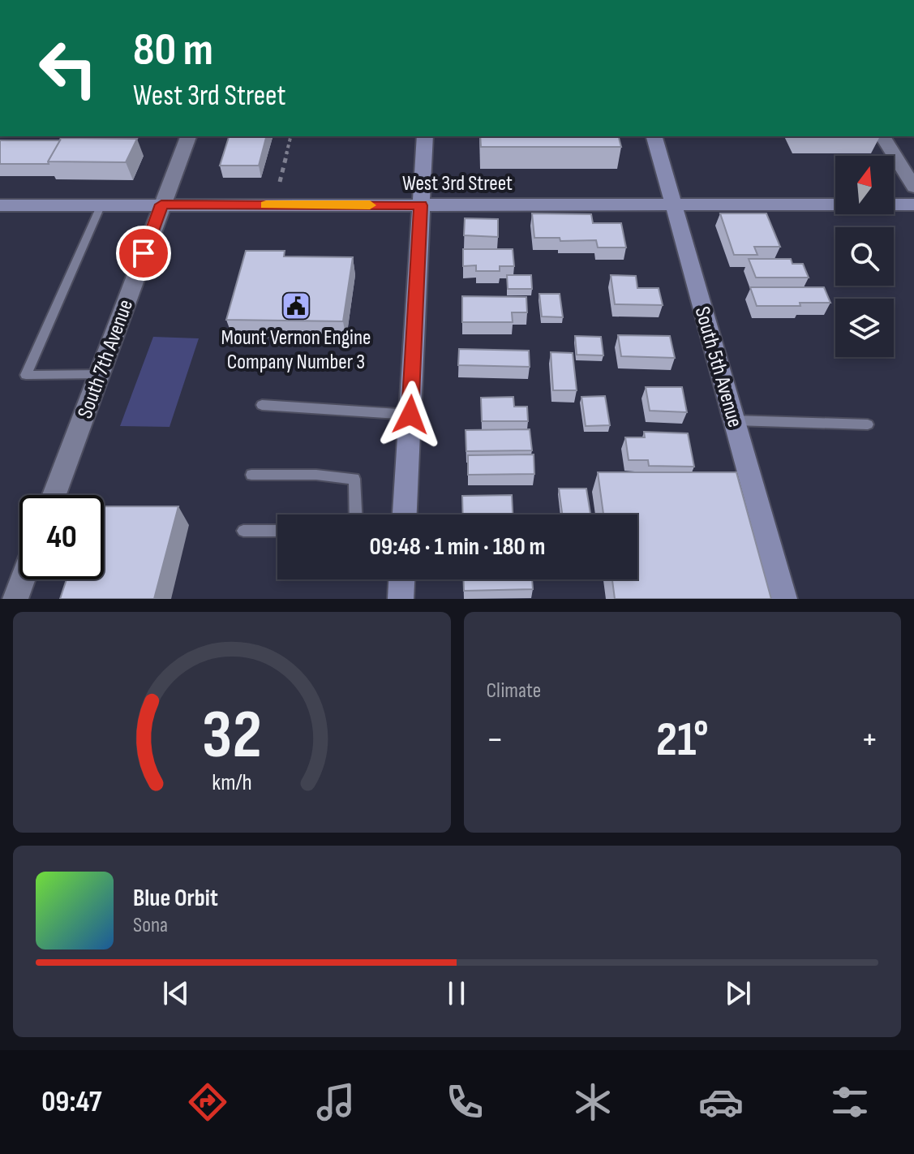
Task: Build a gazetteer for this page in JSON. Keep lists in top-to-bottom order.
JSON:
{
  "streets": {
    "street": ["West 3rd Street", "South 7th Avenue", "South 5th Avenue"]
  },
  "crossings": [
    ["West 3rd Street", "South 7th Avenue"],
    ["West 3rd Street", "South 5th Avenue"]
  ],
  "places": {
    "public building": ["Mount Vernon Engine Company Number 3"]
  },
  "north": "top",
  "page": {
    "turn": ["80 m", "West 3rd Street"],
    "limit": "40",
    "trip": "09:48 · 1 min · 180 m",
    "tile": "Climate",
    "heat": ["−", "21°", "+"],
    "song": ["Blue Orbit", "Sona"],
    "tabs": "09:47",
    "gauge": ["32", "km/h"]
  }
}
